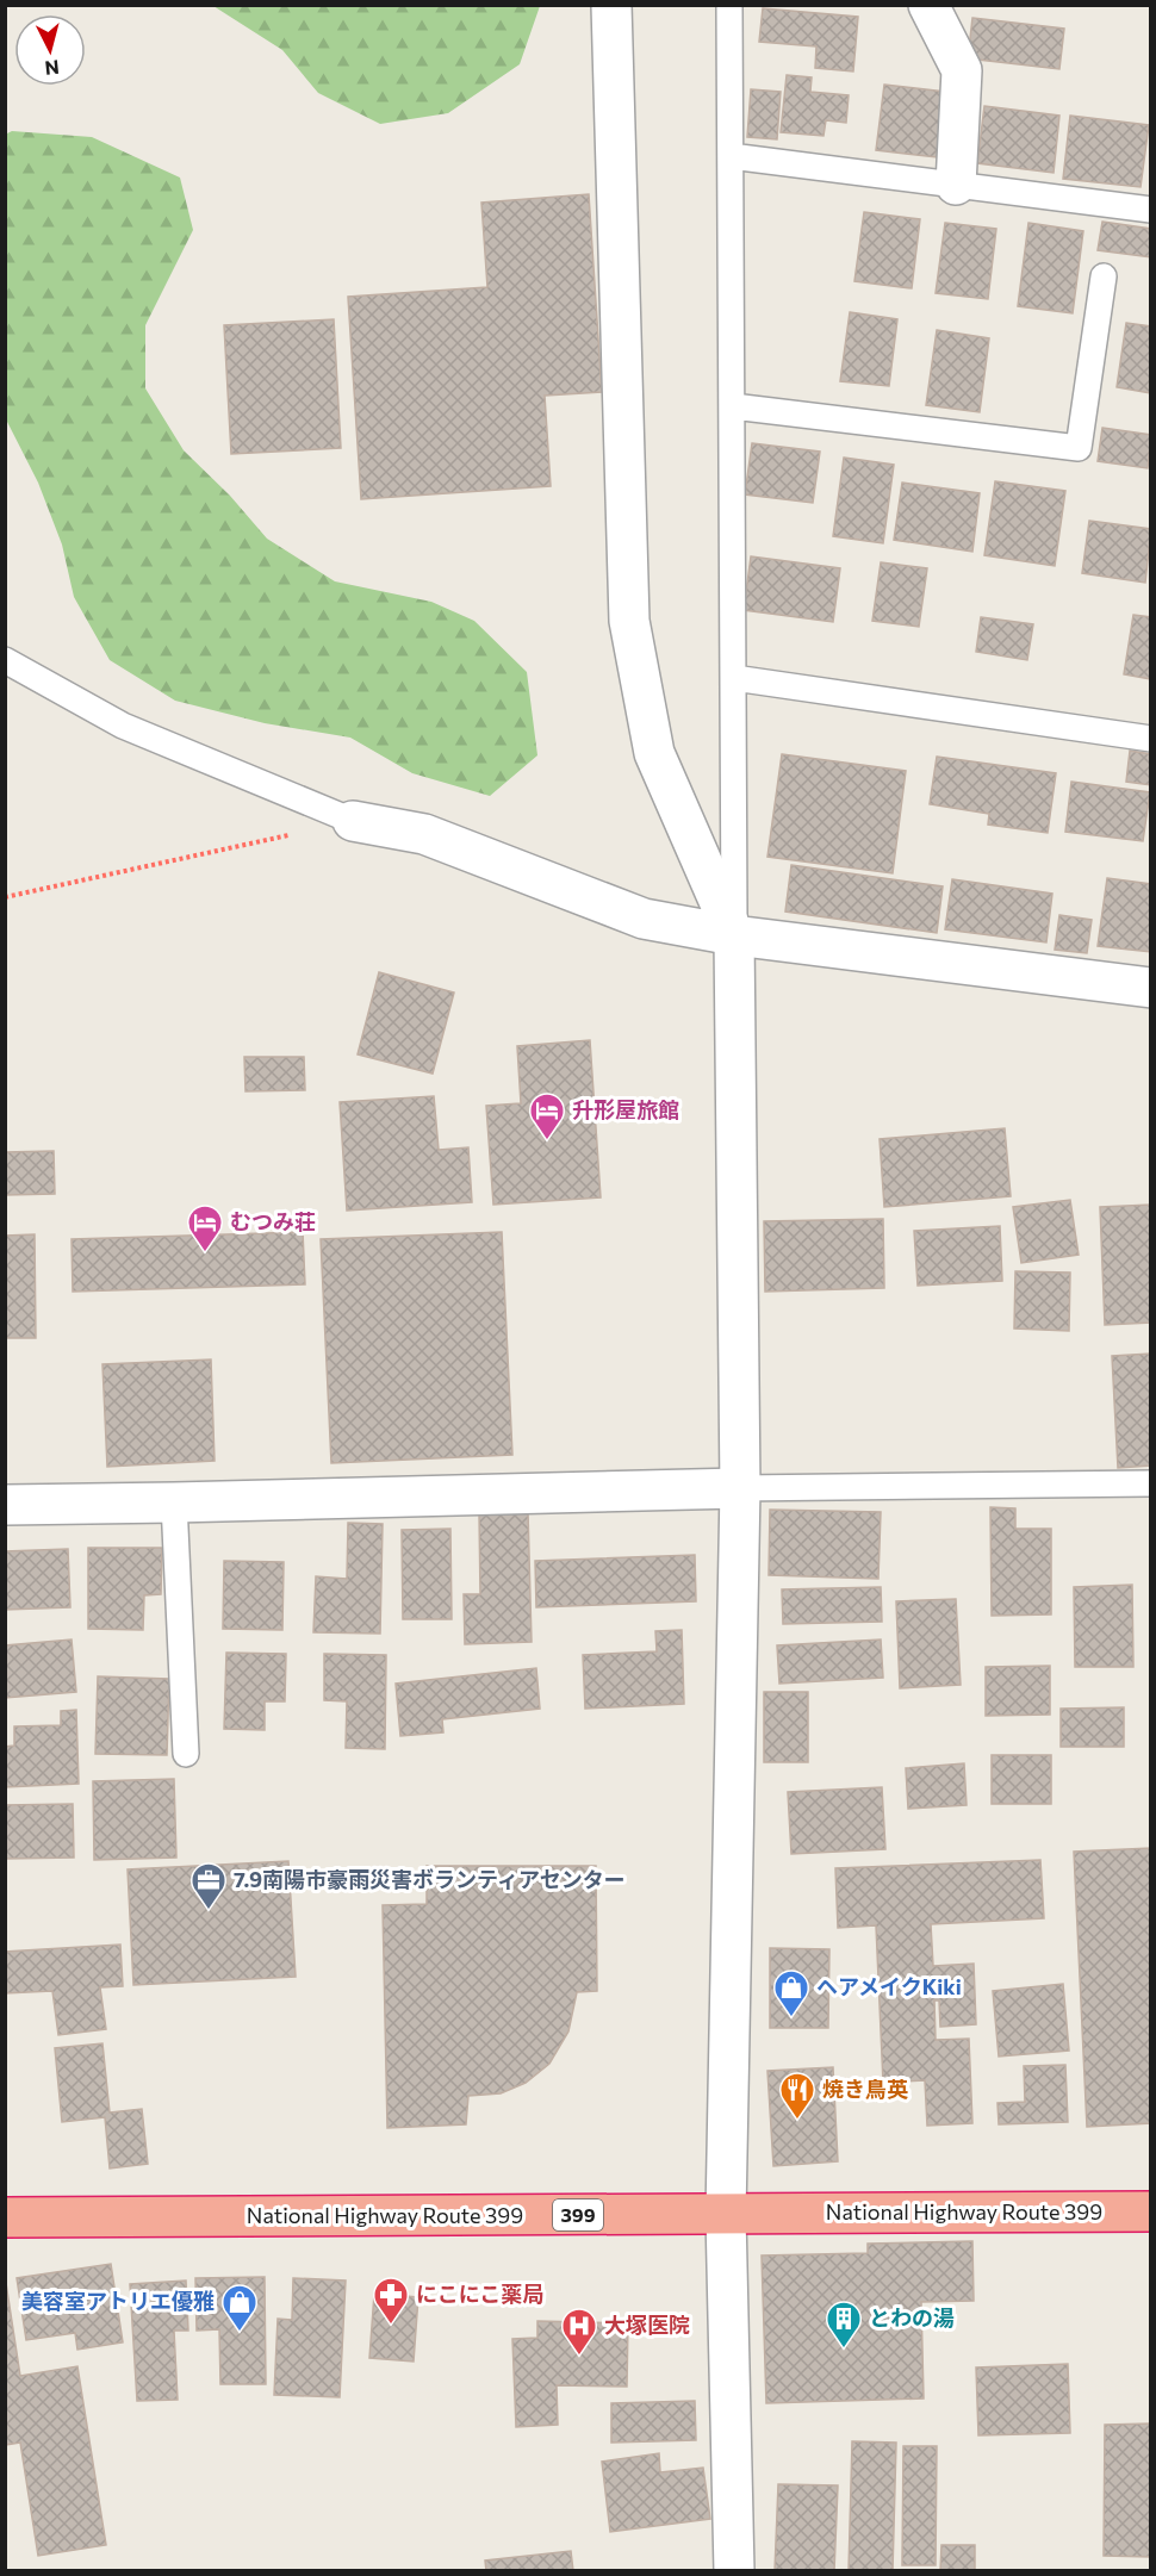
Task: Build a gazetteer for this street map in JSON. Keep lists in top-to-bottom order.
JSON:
{
  "streets": {
    "highway": ["National Highway Route 399", "399"]
  },
  "places": {
    "hotel": ["升形屋旅館", "むつみ荘"],
    "office": ["7.9南陽市豪雨災害ボランティアセンター"],
    "shop": ["ヘアメイクKiki", "美容室アトリエ優雅"],
    "restaurant": ["焼き鳥英"],
    "pharmacy": ["にこにこ薬局"],
    "building": ["とわの湯"],
    "hospital": ["大塚医院"]
  },
  "north": "bottom"
}
